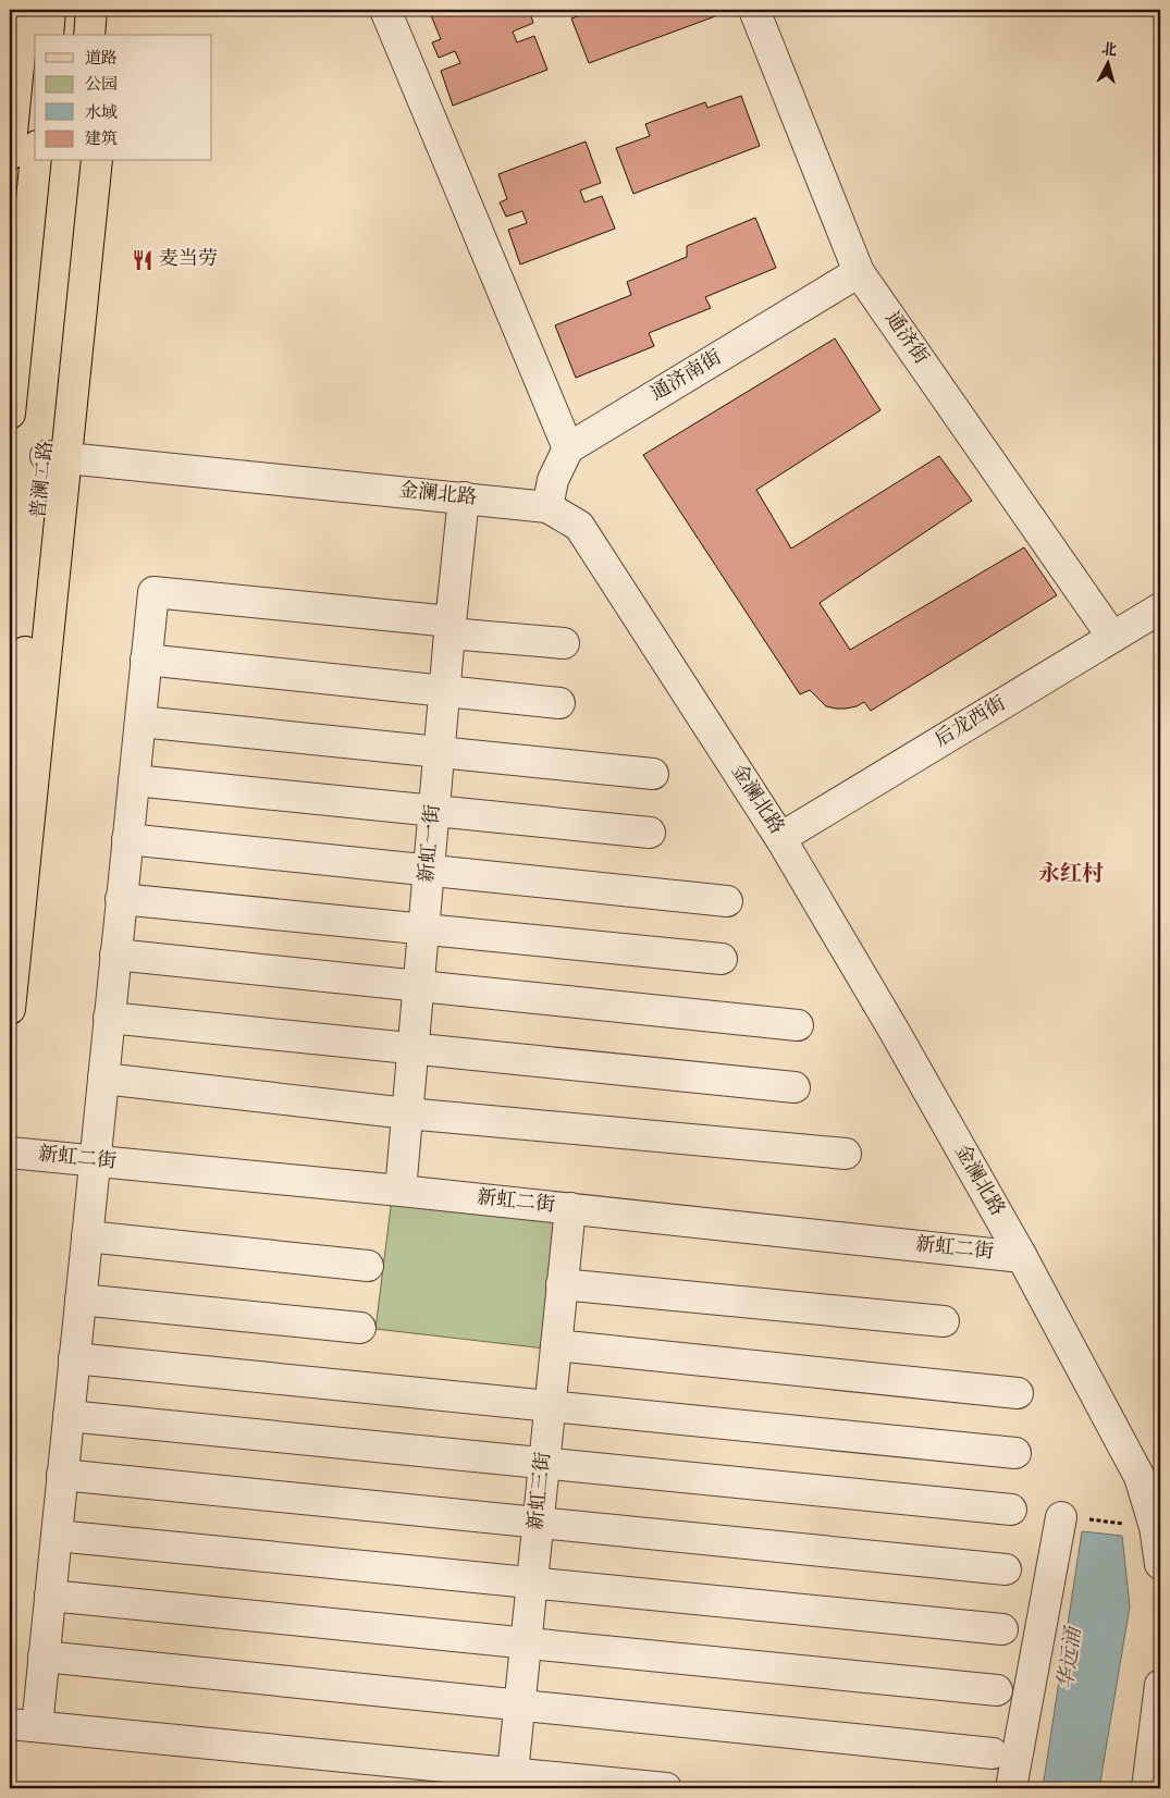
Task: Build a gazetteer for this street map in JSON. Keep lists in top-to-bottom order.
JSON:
{
  "streets": {
    "main road": ["普澜二路"],
    "street": [
      "通济街",
      "通济南街",
      "金澜北路",
      "后龙西街",
      "新虹一街",
      "新虹二街",
      "新虹三街"
    ]
  },
  "crossings": [
    ["通济街", "通济南街"],
    ["通济街", "后龙西街"],
    ["普澜二路", "金澜北路"],
    ["金澜北路", "后龙西街"],
    ["金澜北路", "新虹一街"],
    ["金澜北路", "新虹二街"],
    ["新虹一街", "新虹二街"],
    ["新虹二街", "新虹三街"]
  ],
  "districts": ["永红村"],
  "water": ["华远涌"],
  "places": {
    "restaurant": ["麦当劳"]
  },
  "legend": [
    "道路",
    "公园",
    "水域",
    "建筑"
  ],
  "north": "top"
}
